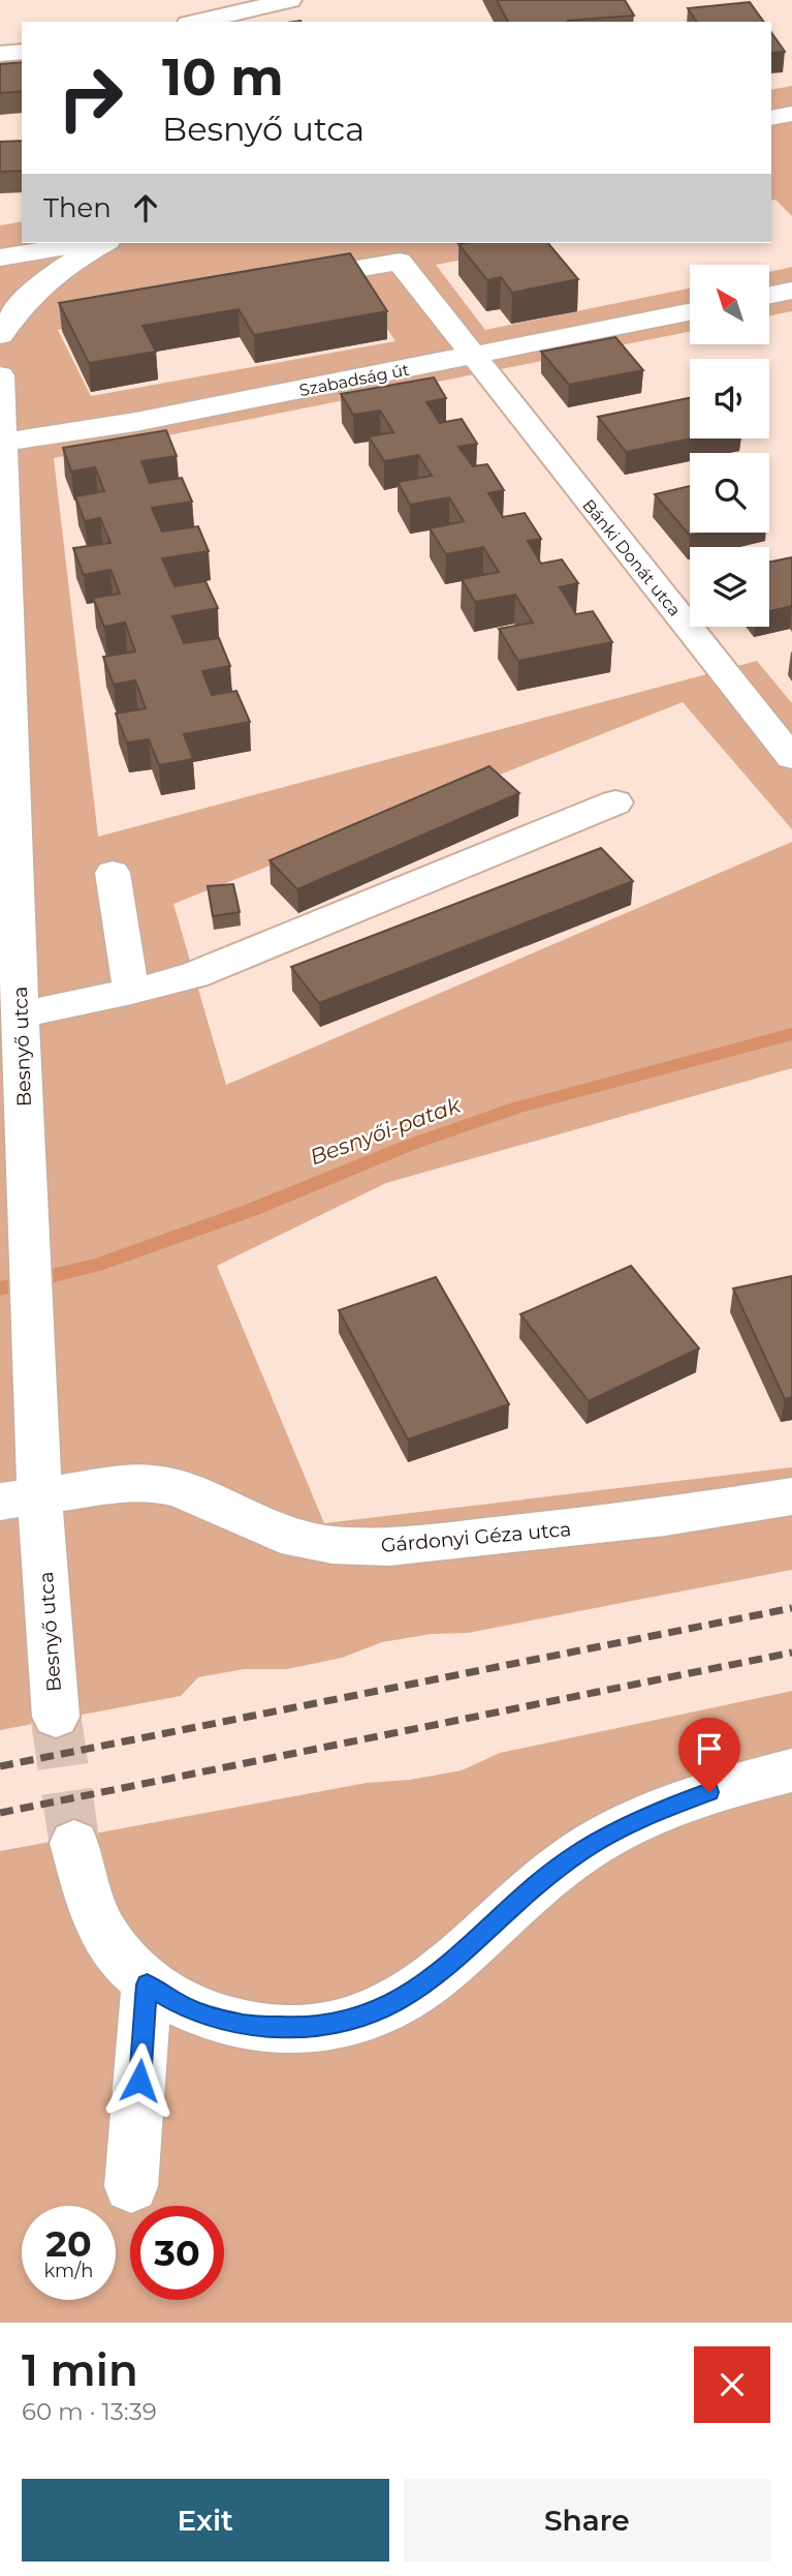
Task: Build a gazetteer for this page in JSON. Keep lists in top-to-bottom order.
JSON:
{
  "streets": {
    "street": [
      "Szabadság út",
      "Bánki Donát utca",
      "Besnyő utca",
      "Gárdonyi Géza utca"
    ]
  },
  "crossings": [
    ["Szabadság út", "Bánki Donát utca"],
    ["Szabadság út", "Besnyő utca"],
    ["Besnyő utca", "Gárdonyi Géza utca"]
  ],
  "water": ["Besnyői-patak"],
  "north": "top left",
  "page": {
    "turn": ["10 m", "Besnyő utca"],
    "then": "Then",
    "speed": "20 km/h",
    "limit": "30",
    "heading": ["1 min", "60 m · 13:39"],
    "buttons": ["Exit", "Share"]
  }
}
